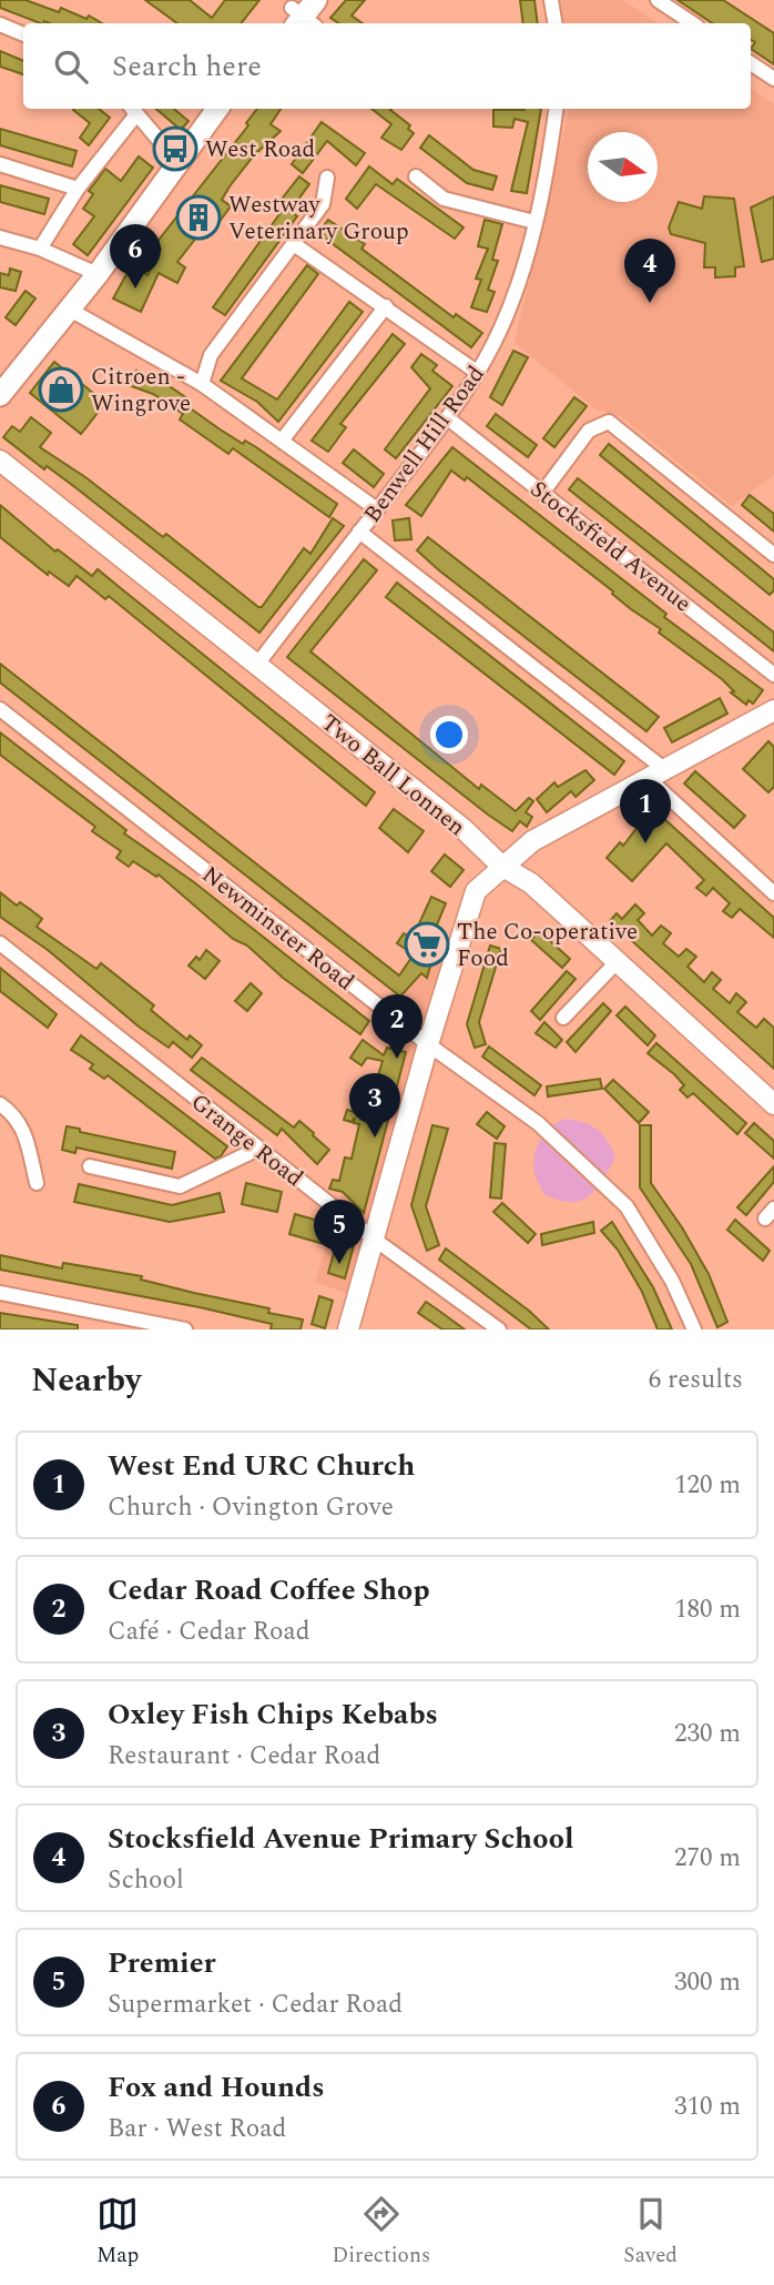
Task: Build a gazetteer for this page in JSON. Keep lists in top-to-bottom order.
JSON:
{
  "streets": {
    "main road": ["Two Ball Lonnen"],
    "street": [
      "Benwell Hill Road",
      "Stocksfield Avenue",
      "Newminster Road",
      "Grange Road"
    ]
  },
  "crossings": [
    ["Benwell Hill Road", "Stocksfield Avenue"],
    ["Benwell Hill Road", "Two Ball Lonnen"]
  ],
  "places": {
    "bus stop": ["West Road"],
    "building": ["Westway Veterinary Group"],
    "shop": ["Citroen - Wingrove"],
    "supermarket": ["The Co-operative Food"]
  },
  "north": "right",
  "page": {
    "search": "Search here",
    "pins": [
      "6",
      "4",
      "1",
      "2",
      "3",
      "5"
    ],
    "heading": ["Nearby", "6 results"],
    "list": [
      {
        "mark": "1",
        "name": "West End URC Church",
        "note": "Church · Ovington Grove",
        "value": "120 m"
      },
      {
        "mark": "2",
        "name": "Cedar Road Coffee Shop",
        "note": "Café · Cedar Road",
        "value": "180 m"
      },
      {
        "mark": "3",
        "name": "Oxley Fish Chips Kebabs",
        "note": "Restaurant · Cedar Road",
        "value": "230 m"
      },
      {
        "mark": "4",
        "name": "Stocksfield Avenue Primary School",
        "note": "School",
        "value": "270 m"
      },
      {
        "mark": "5",
        "name": "Premier",
        "note": "Supermarket · Cedar Road",
        "value": "300 m"
      },
      {
        "mark": "6",
        "name": "Fox and Hounds",
        "note": "Bar · West Road",
        "value": "310 m"
      }
    ],
    "nav": ["Map", "Directions", "Saved"]
  }
}
